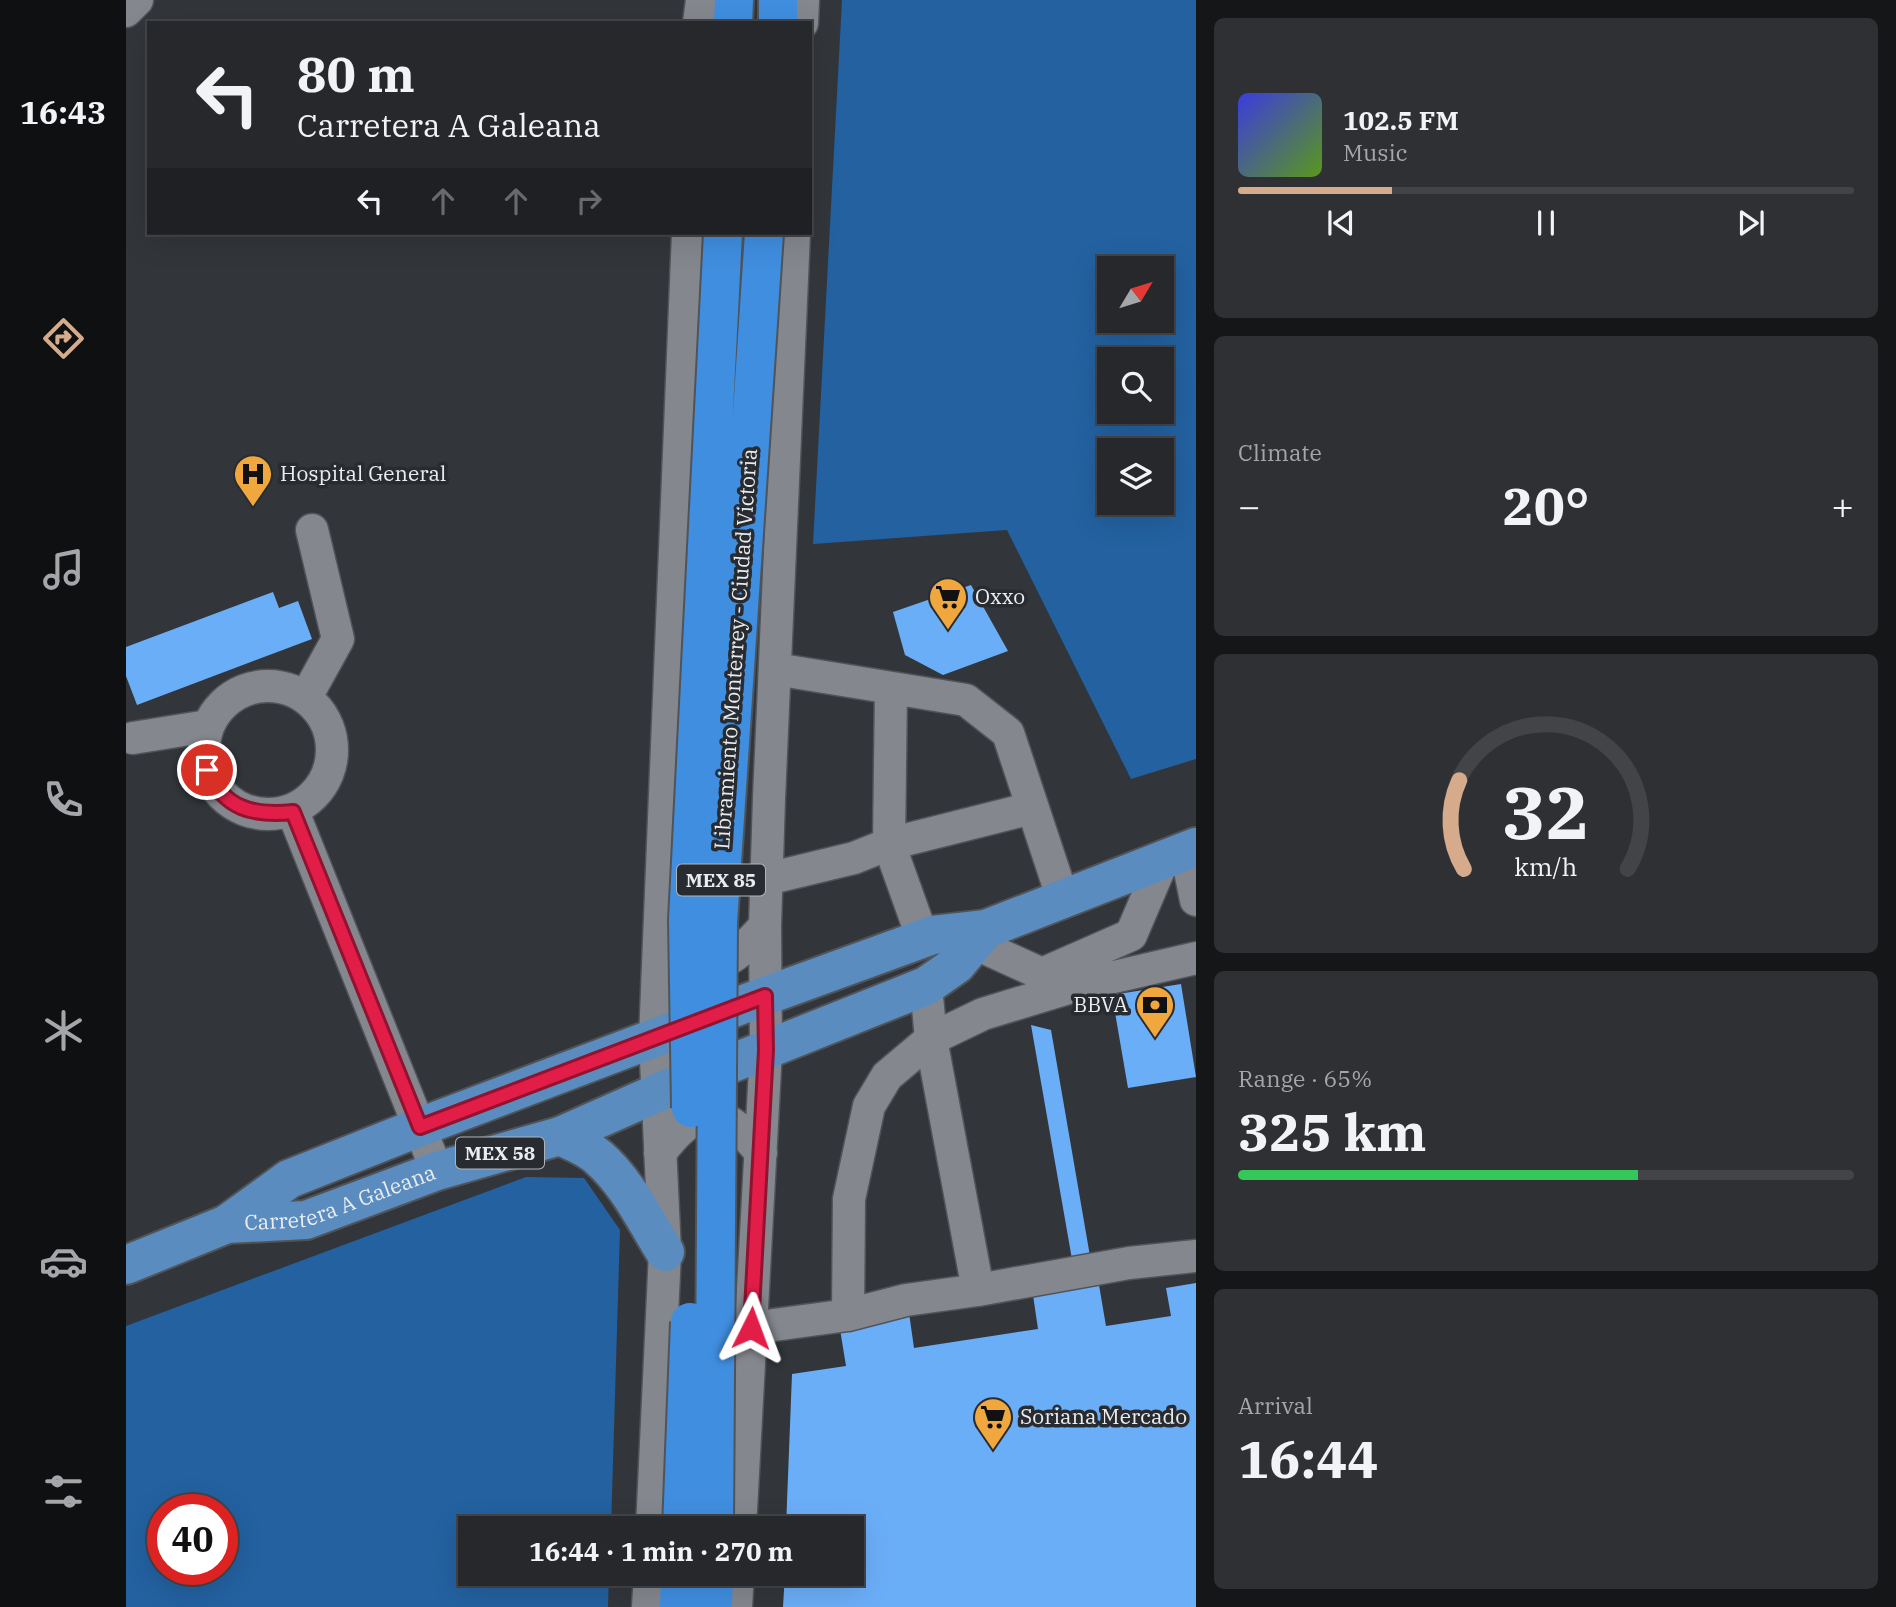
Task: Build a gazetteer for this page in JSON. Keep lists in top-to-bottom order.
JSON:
{
  "streets": {
    "highway": ["Libramiento Monterrey - Ciudad Victoria", "MEX 85"],
    "main road": ["MEX 58", "Carretera A Galeana"]
  },
  "places": {
    "hospital": ["Hospital General"],
    "supermarket": ["Oxxo", "Soriana Mercado"],
    "bank": ["BBVA"]
  },
  "north": "top right",
  "page": {
    "tabs": "16:43",
    "turn": ["80 m", "Carretera A Galeana"],
    "song": ["102.5 FM", "Music"],
    "tile": [
      "Climate",
      ["Range · 65%", "325 km"],
      ["Arrival", "16:44"]
    ],
    "heat": ["−", "20°", "+"],
    "limit": "40",
    "trip": "16:44 · 1 min · 270 m",
    "gauge": ["32", "km/h"]
  }
}
